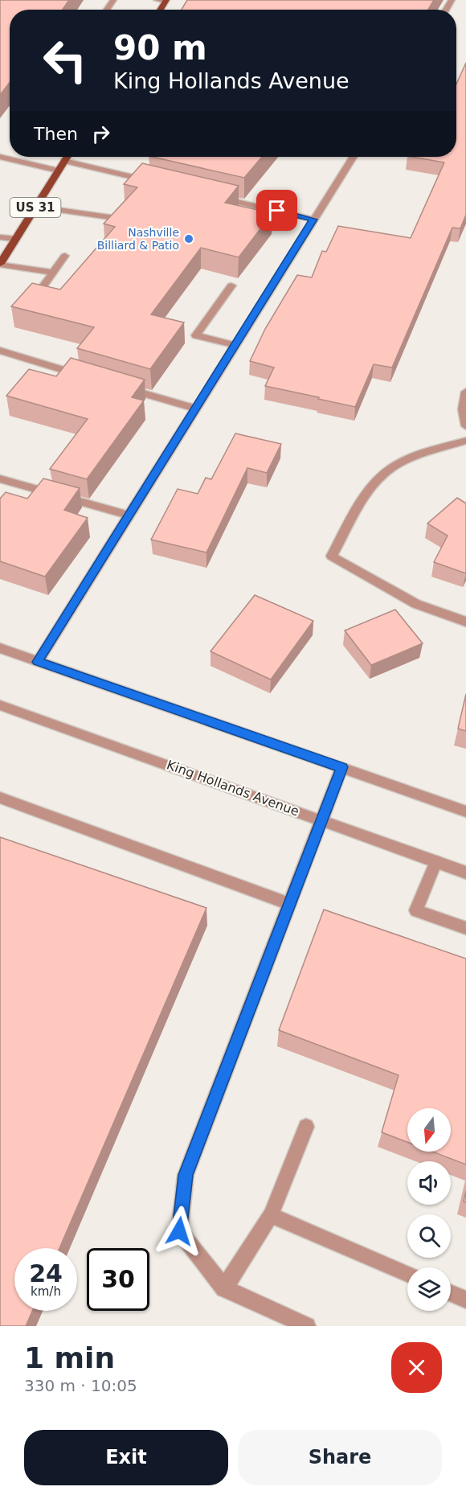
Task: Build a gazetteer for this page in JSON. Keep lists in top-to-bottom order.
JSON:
{
  "streets": {
    "main road": ["US 31"],
    "street": ["King Hollands Avenue"]
  },
  "places": ["Nashville Billiard & Patio"],
  "north": "bottom",
  "page": {
    "turn": ["90 m", "King Hollands Avenue"],
    "then": "Then",
    "speed": "24 km/h",
    "limit": "30",
    "heading": ["1 min", "330 m · 10:05"],
    "buttons": ["Exit", "Share"]
  }
}
